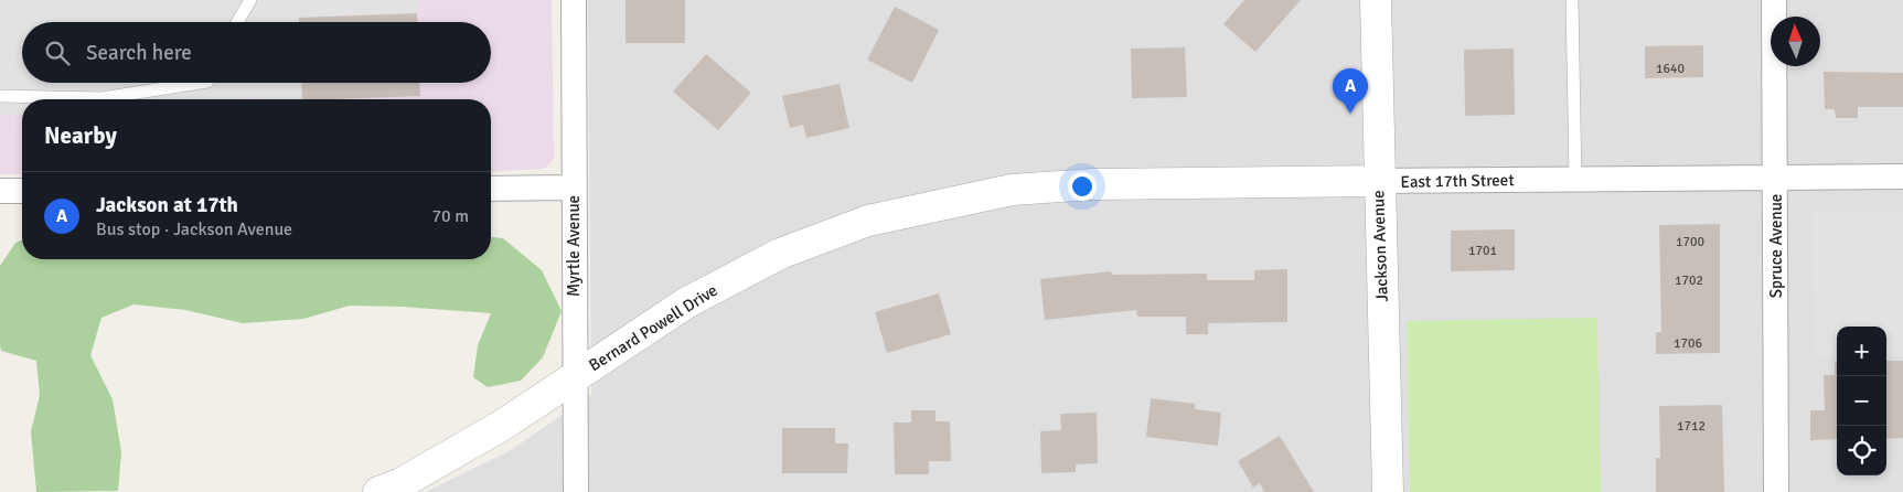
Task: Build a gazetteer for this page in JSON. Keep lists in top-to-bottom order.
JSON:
{
  "streets": {
    "street": [
      "East 17th Street",
      "Myrtle Avenue",
      "Jackson Avenue",
      "Spruce Avenue",
      "Bernard Powell Drive"
    ]
  },
  "crossings": [
    ["East 17th Street", "Jackson Avenue"],
    ["East 17th Street", "Spruce Avenue"],
    ["East 17th Street", "Bernard Powell Drive"],
    ["Myrtle Avenue", "Bernard Powell Drive"]
  ],
  "house_numbers": [
    "1640",
    "1700",
    "1701",
    "1702",
    "1706",
    "1712"
  ],
  "north": "top",
  "page": {
    "search": "Search here",
    "pins": "A",
    "heading": "Nearby",
    "list": [
      {
        "mark": "A",
        "name": "Jackson at 17th",
        "note": "Bus stop · Jackson Avenue",
        "value": "70 m"
      }
    ],
    "map_buttons": ["+", "−"]
  }
}
